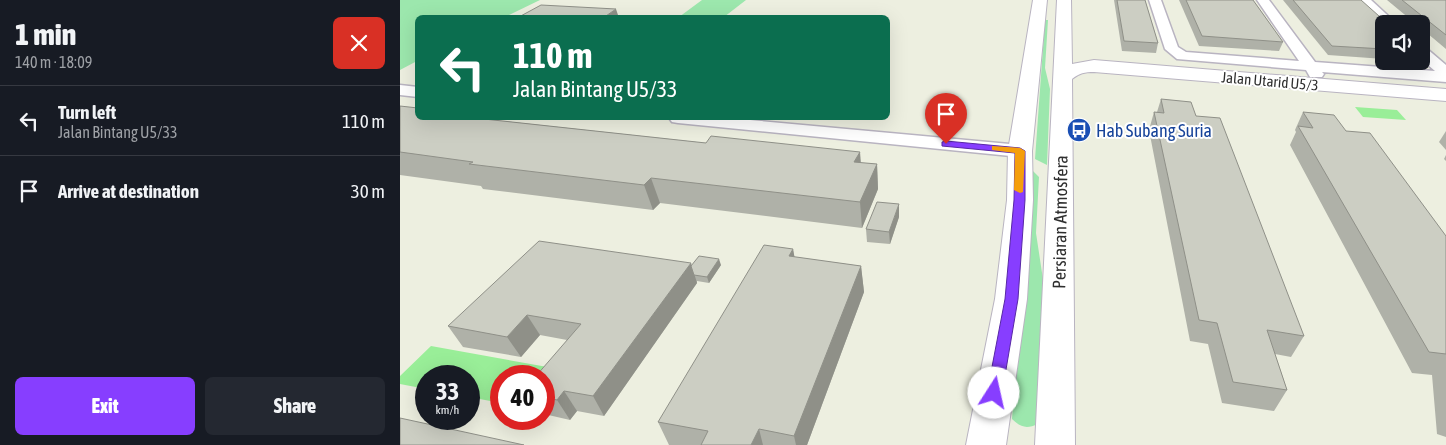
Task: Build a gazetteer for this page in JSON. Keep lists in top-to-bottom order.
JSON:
{
  "streets": {
    "street": ["Jalan Utarid U5/3", "Persiaran Atmosfera"]
  },
  "places": {
    "bus stop": ["Hab Subang Suria"]
  },
  "page": {
    "heading": ["1 min", "140 m · 18:09"],
    "turn": ["110 m", "Jalan Bintang U5/33"],
    "list": [
      {
        "name": "Turn left",
        "note": "Jalan Bintang U5/33",
        "value": "110 m"
      },
      {
        "name": "Arrive at destination",
        "value": "30 m"
      }
    ],
    "speed": "33 km/h",
    "limit": "40",
    "buttons": ["Exit", "Share"]
  }
}
